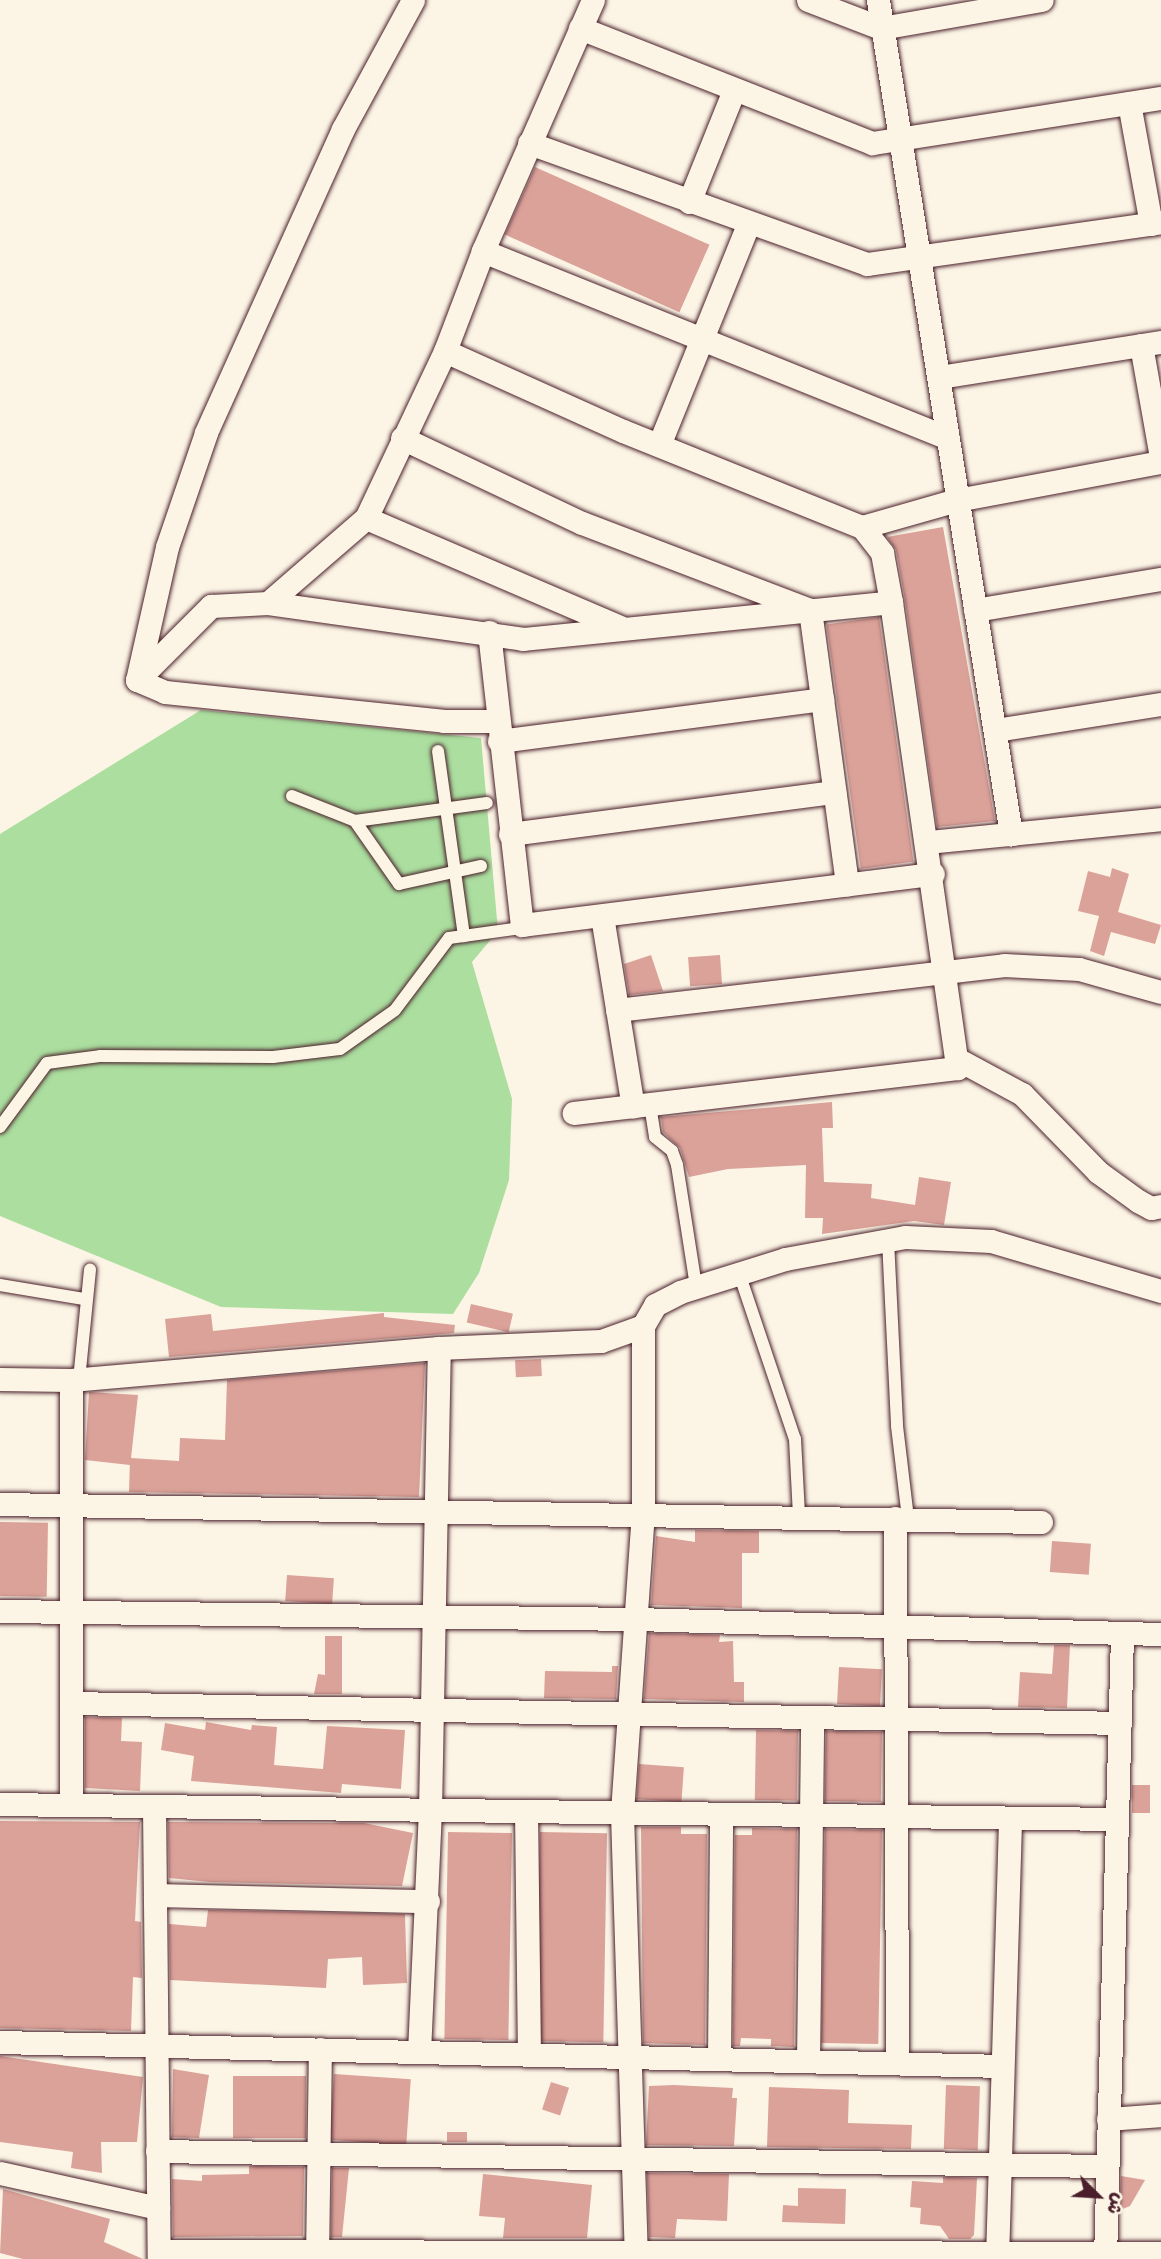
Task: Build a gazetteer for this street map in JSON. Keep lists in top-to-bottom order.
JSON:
{
  "north": "bottom right"
}
